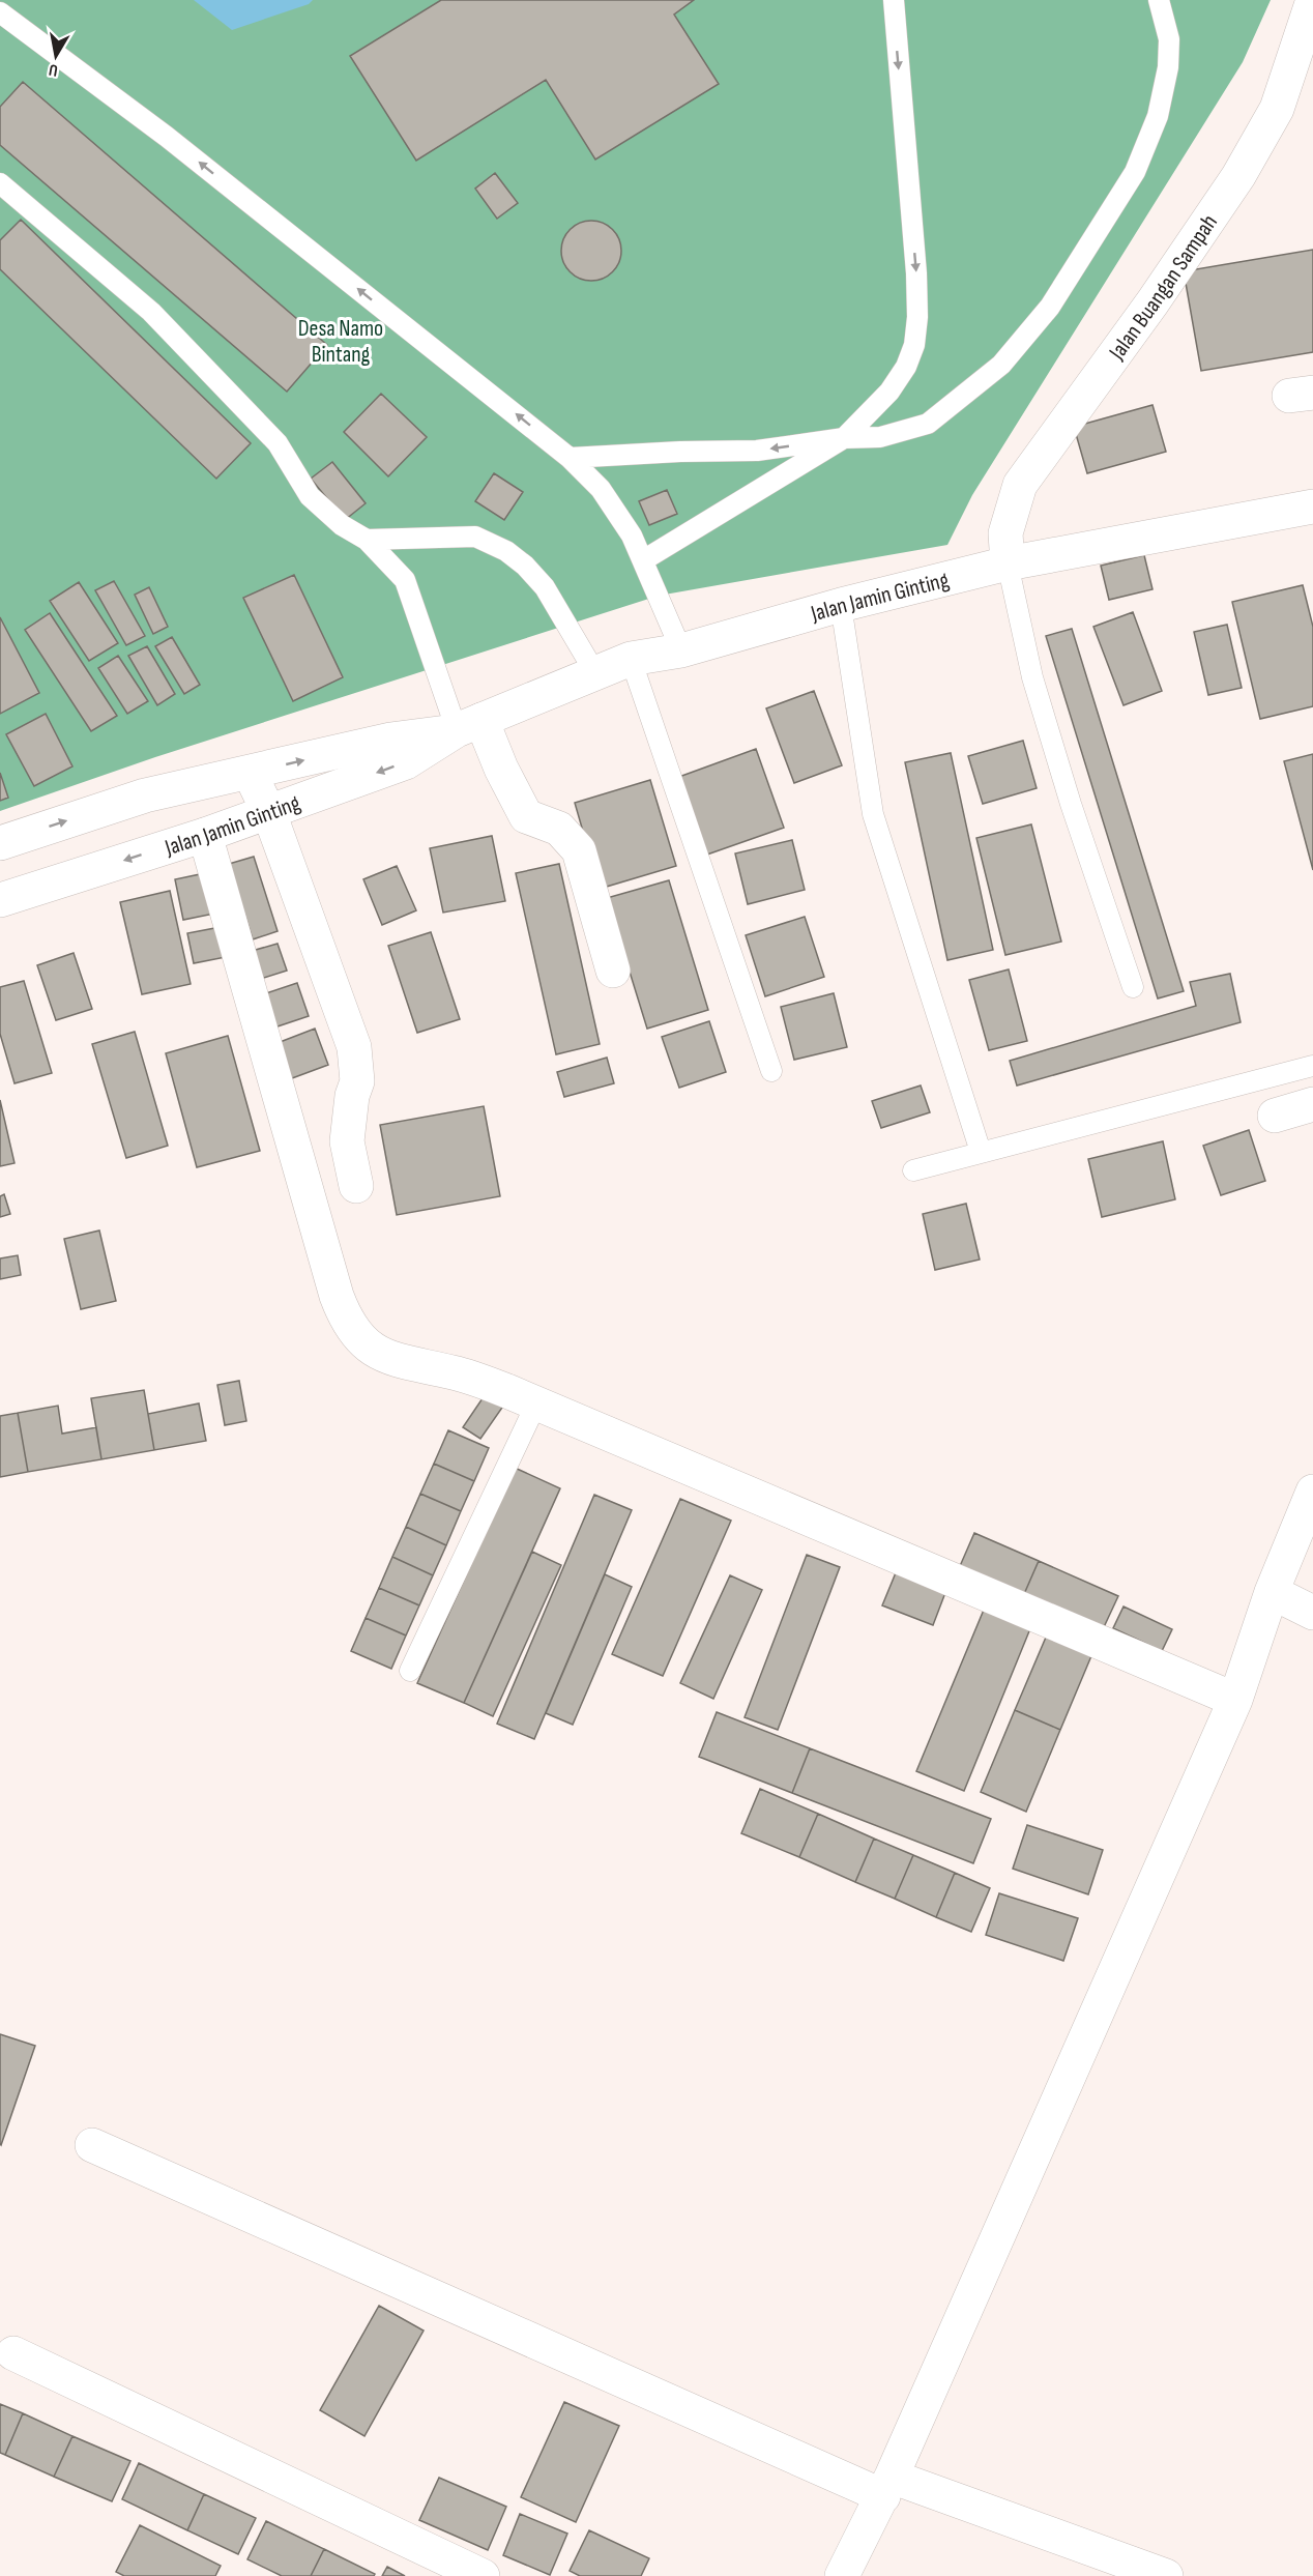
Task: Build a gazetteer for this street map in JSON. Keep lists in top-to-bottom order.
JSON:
{
  "streets": {
    "main road": ["Jalan Buangan Sampah", "Jalan Jamin Ginting"]
  },
  "crossings": [
    ["Jalan Buangan Sampah", "Jalan Jamin Ginting"]
  ],
  "parks": ["Desa Namo Bintang"],
  "north": "bottom"
}
